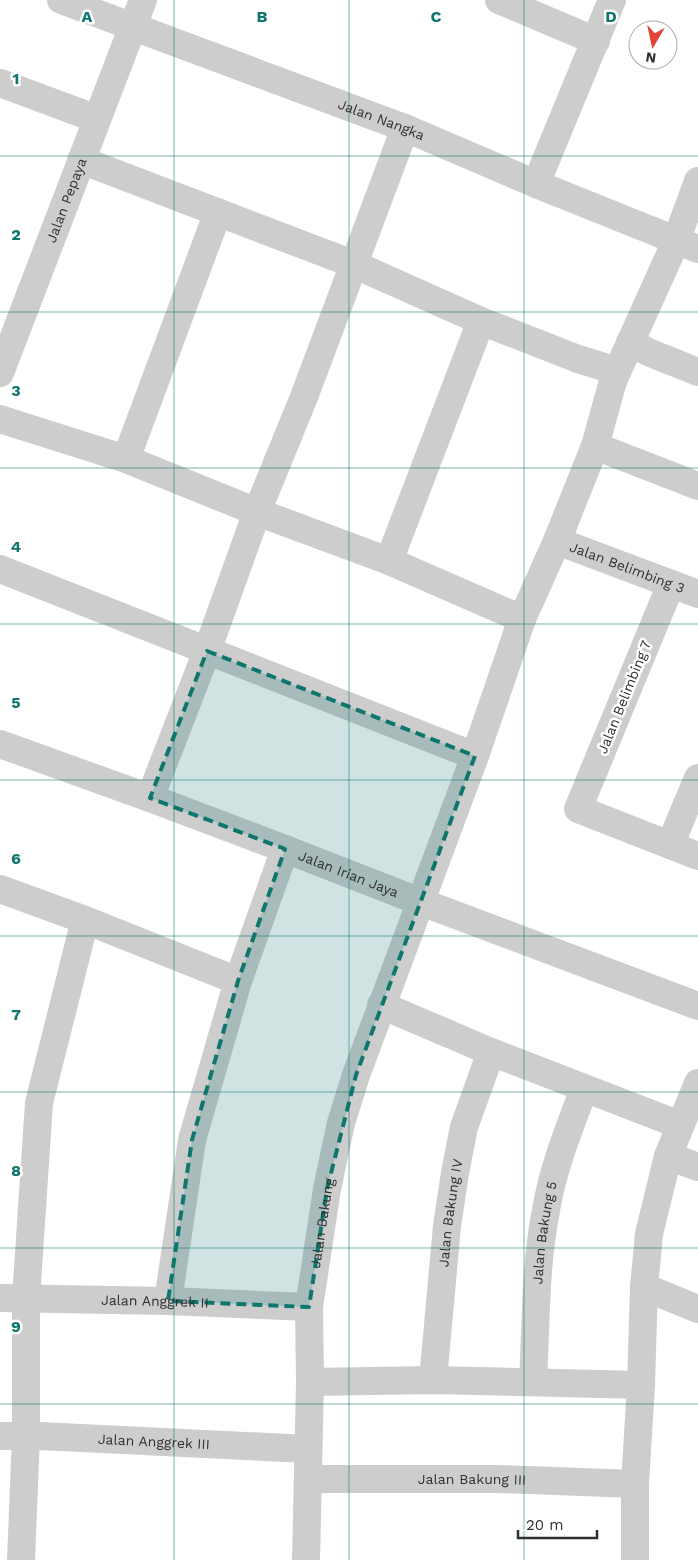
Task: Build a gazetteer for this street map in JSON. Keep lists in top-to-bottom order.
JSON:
{
  "streets": {
    "street": [
      "Jalan Nangka",
      "Jalan Pepaya",
      "Jalan Belimbing 3",
      "Jalan Belimbing 7",
      "Jalan Irian Jaya",
      "Jalan Bakung IV",
      "Jalan Bakung",
      "Jalan Bakung 5",
      "Jalan Anggrek II",
      "Jalan Anggrek III",
      "Jalan Bakung III"
    ]
  },
  "crossings": [
    ["Jalan Nangka", "Jalan Pepaya"],
    ["Jalan Nangka", "Jalan Bakung"],
    ["Jalan Belimbing 3", "Jalan Belimbing 7"],
    ["Jalan Belimbing 3", "Jalan Bakung"],
    ["Jalan Irian Jaya", "Jalan Bakung"],
    ["Jalan Bakung", "Jalan Anggrek II"],
    ["Jalan Bakung", "Jalan Anggrek III"],
    ["Jalan Bakung", "Jalan Bakung III"]
  ],
  "scale_bar": "20 m",
  "north": "bottom",
  "grid": {
    "columns": [
      "A",
      "B",
      "C",
      "D"
    ],
    "rows": [
      "1",
      "2",
      "3",
      "4",
      "5",
      "6",
      "7",
      "8",
      "9"
    ]
  }
}
